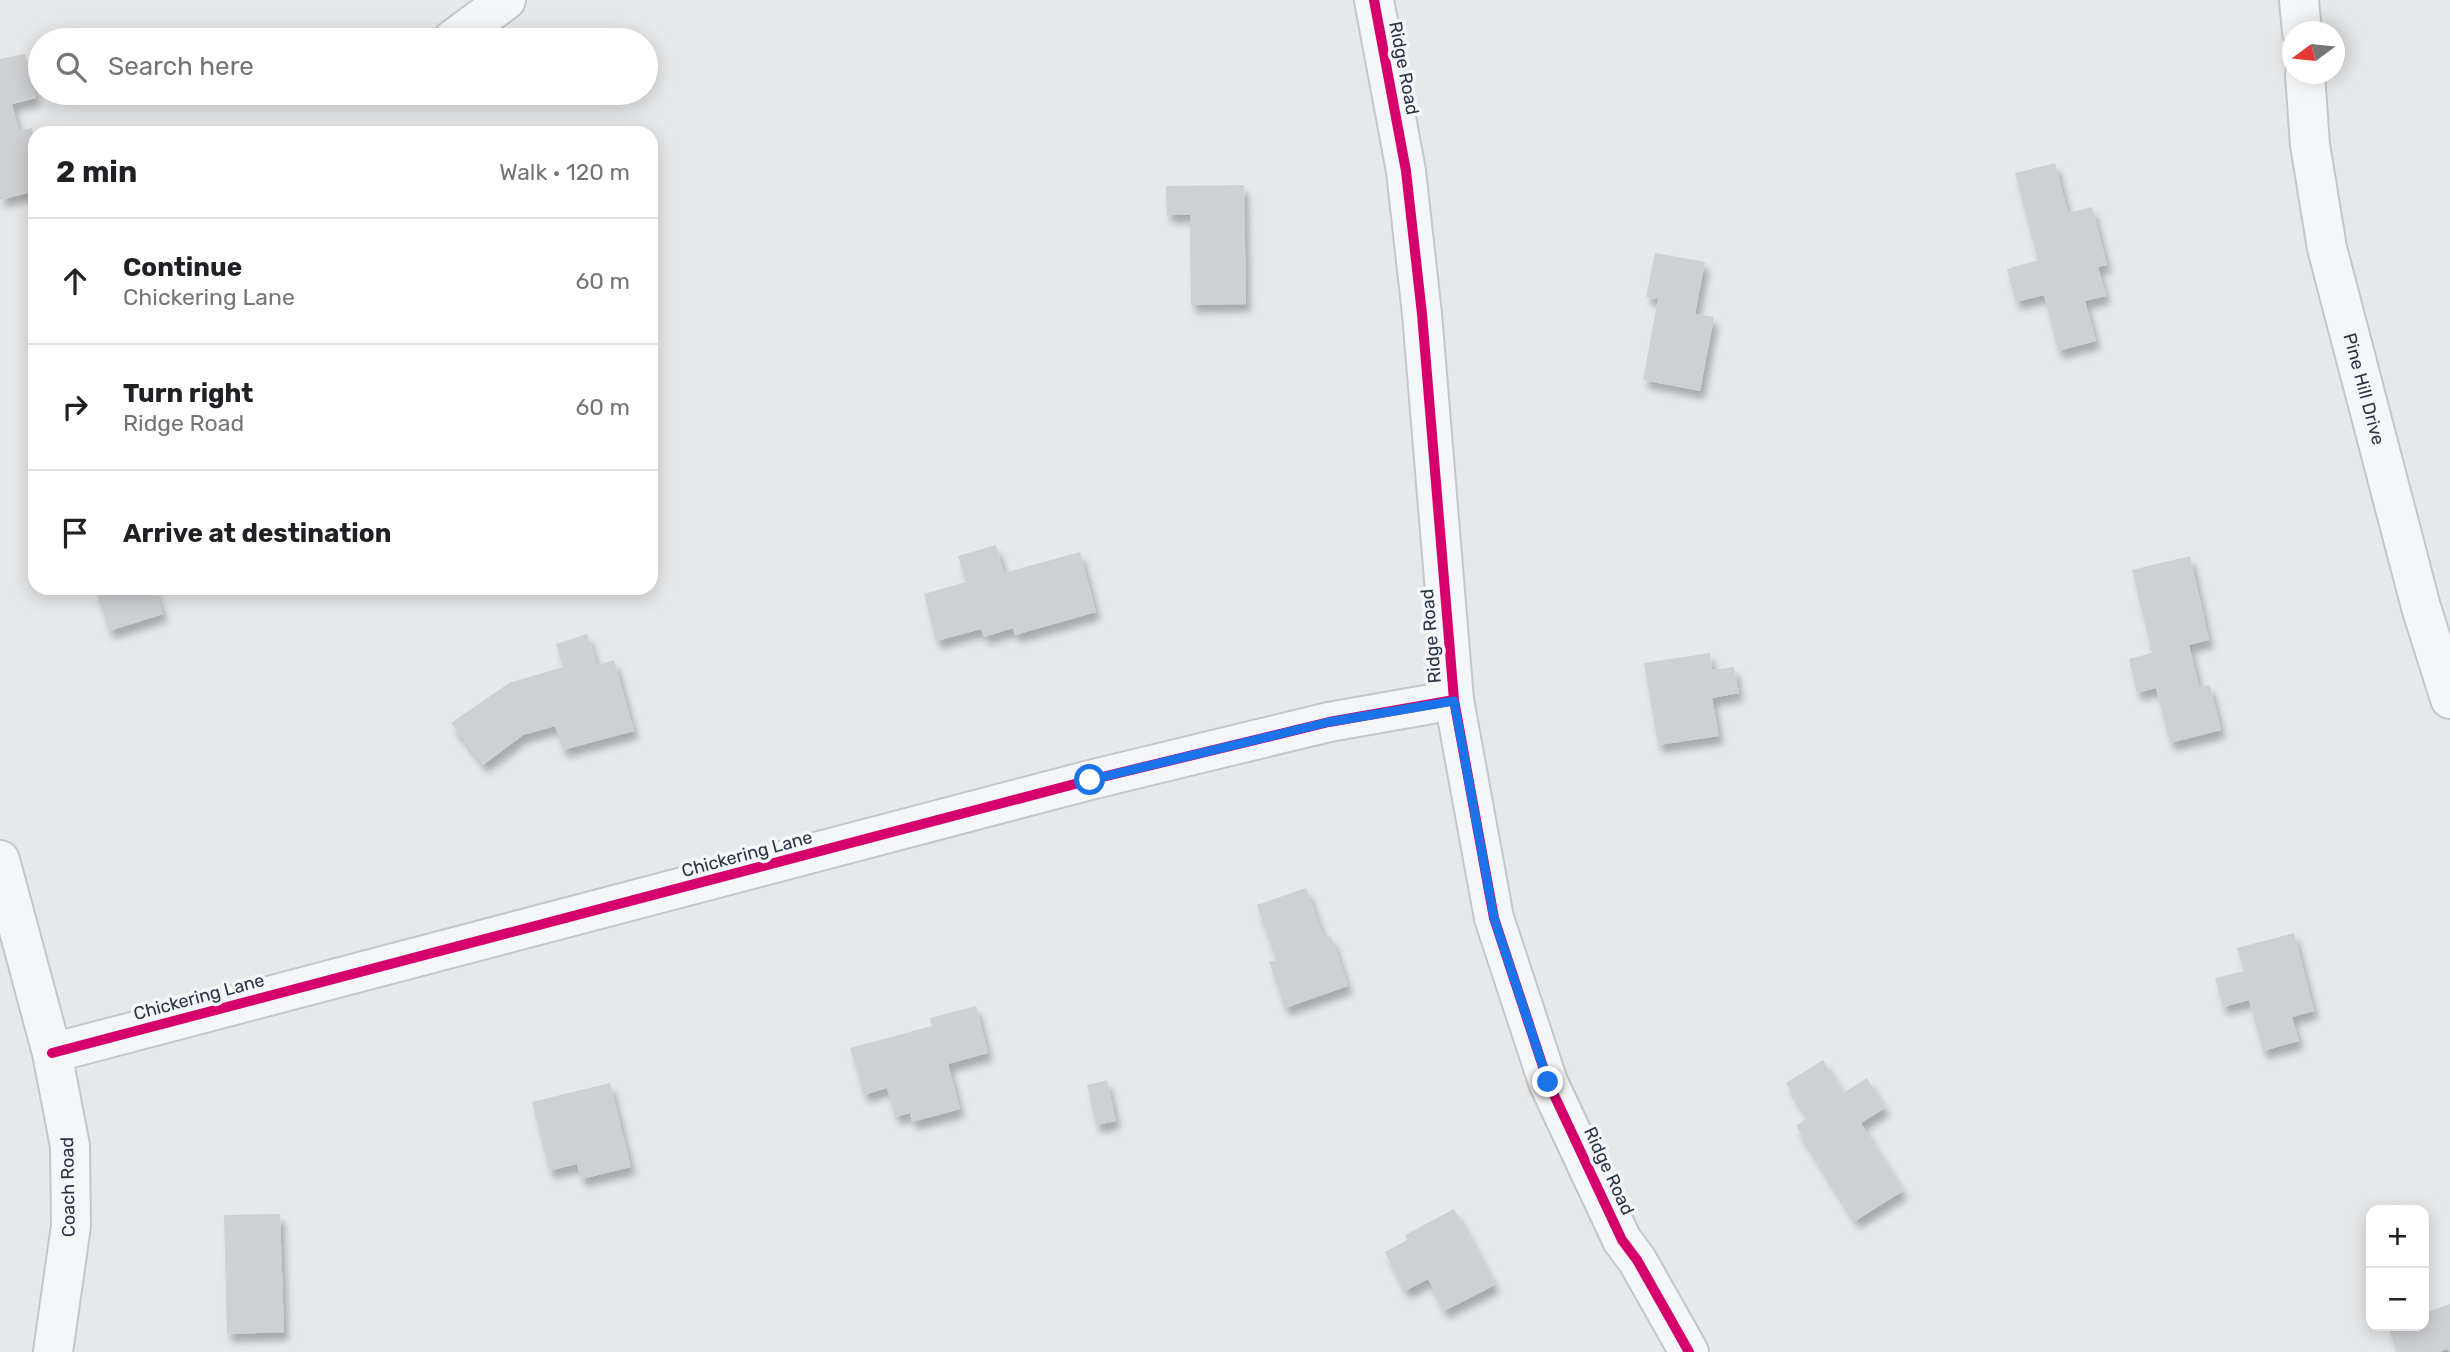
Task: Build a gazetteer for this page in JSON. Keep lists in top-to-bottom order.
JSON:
{
  "streets": {
    "street": [
      "Ridge Road",
      "Pine Hill Drive",
      "Chickering Lane",
      "Coach Road"
    ]
  },
  "crossings": [
    ["Ridge Road", "Chickering Lane"],
    ["Chickering Lane", "Coach Road"]
  ],
  "north": "left",
  "page": {
    "search": "Search here",
    "heading": ["2 min", "Walk · 120 m"],
    "list": [
      ["Continue", "Chickering Lane", "60 m"],
      ["Turn right", "Ridge Road", "60 m"],
      "Arrive at destination"
    ],
    "map_buttons": ["+", "−"]
  }
}
